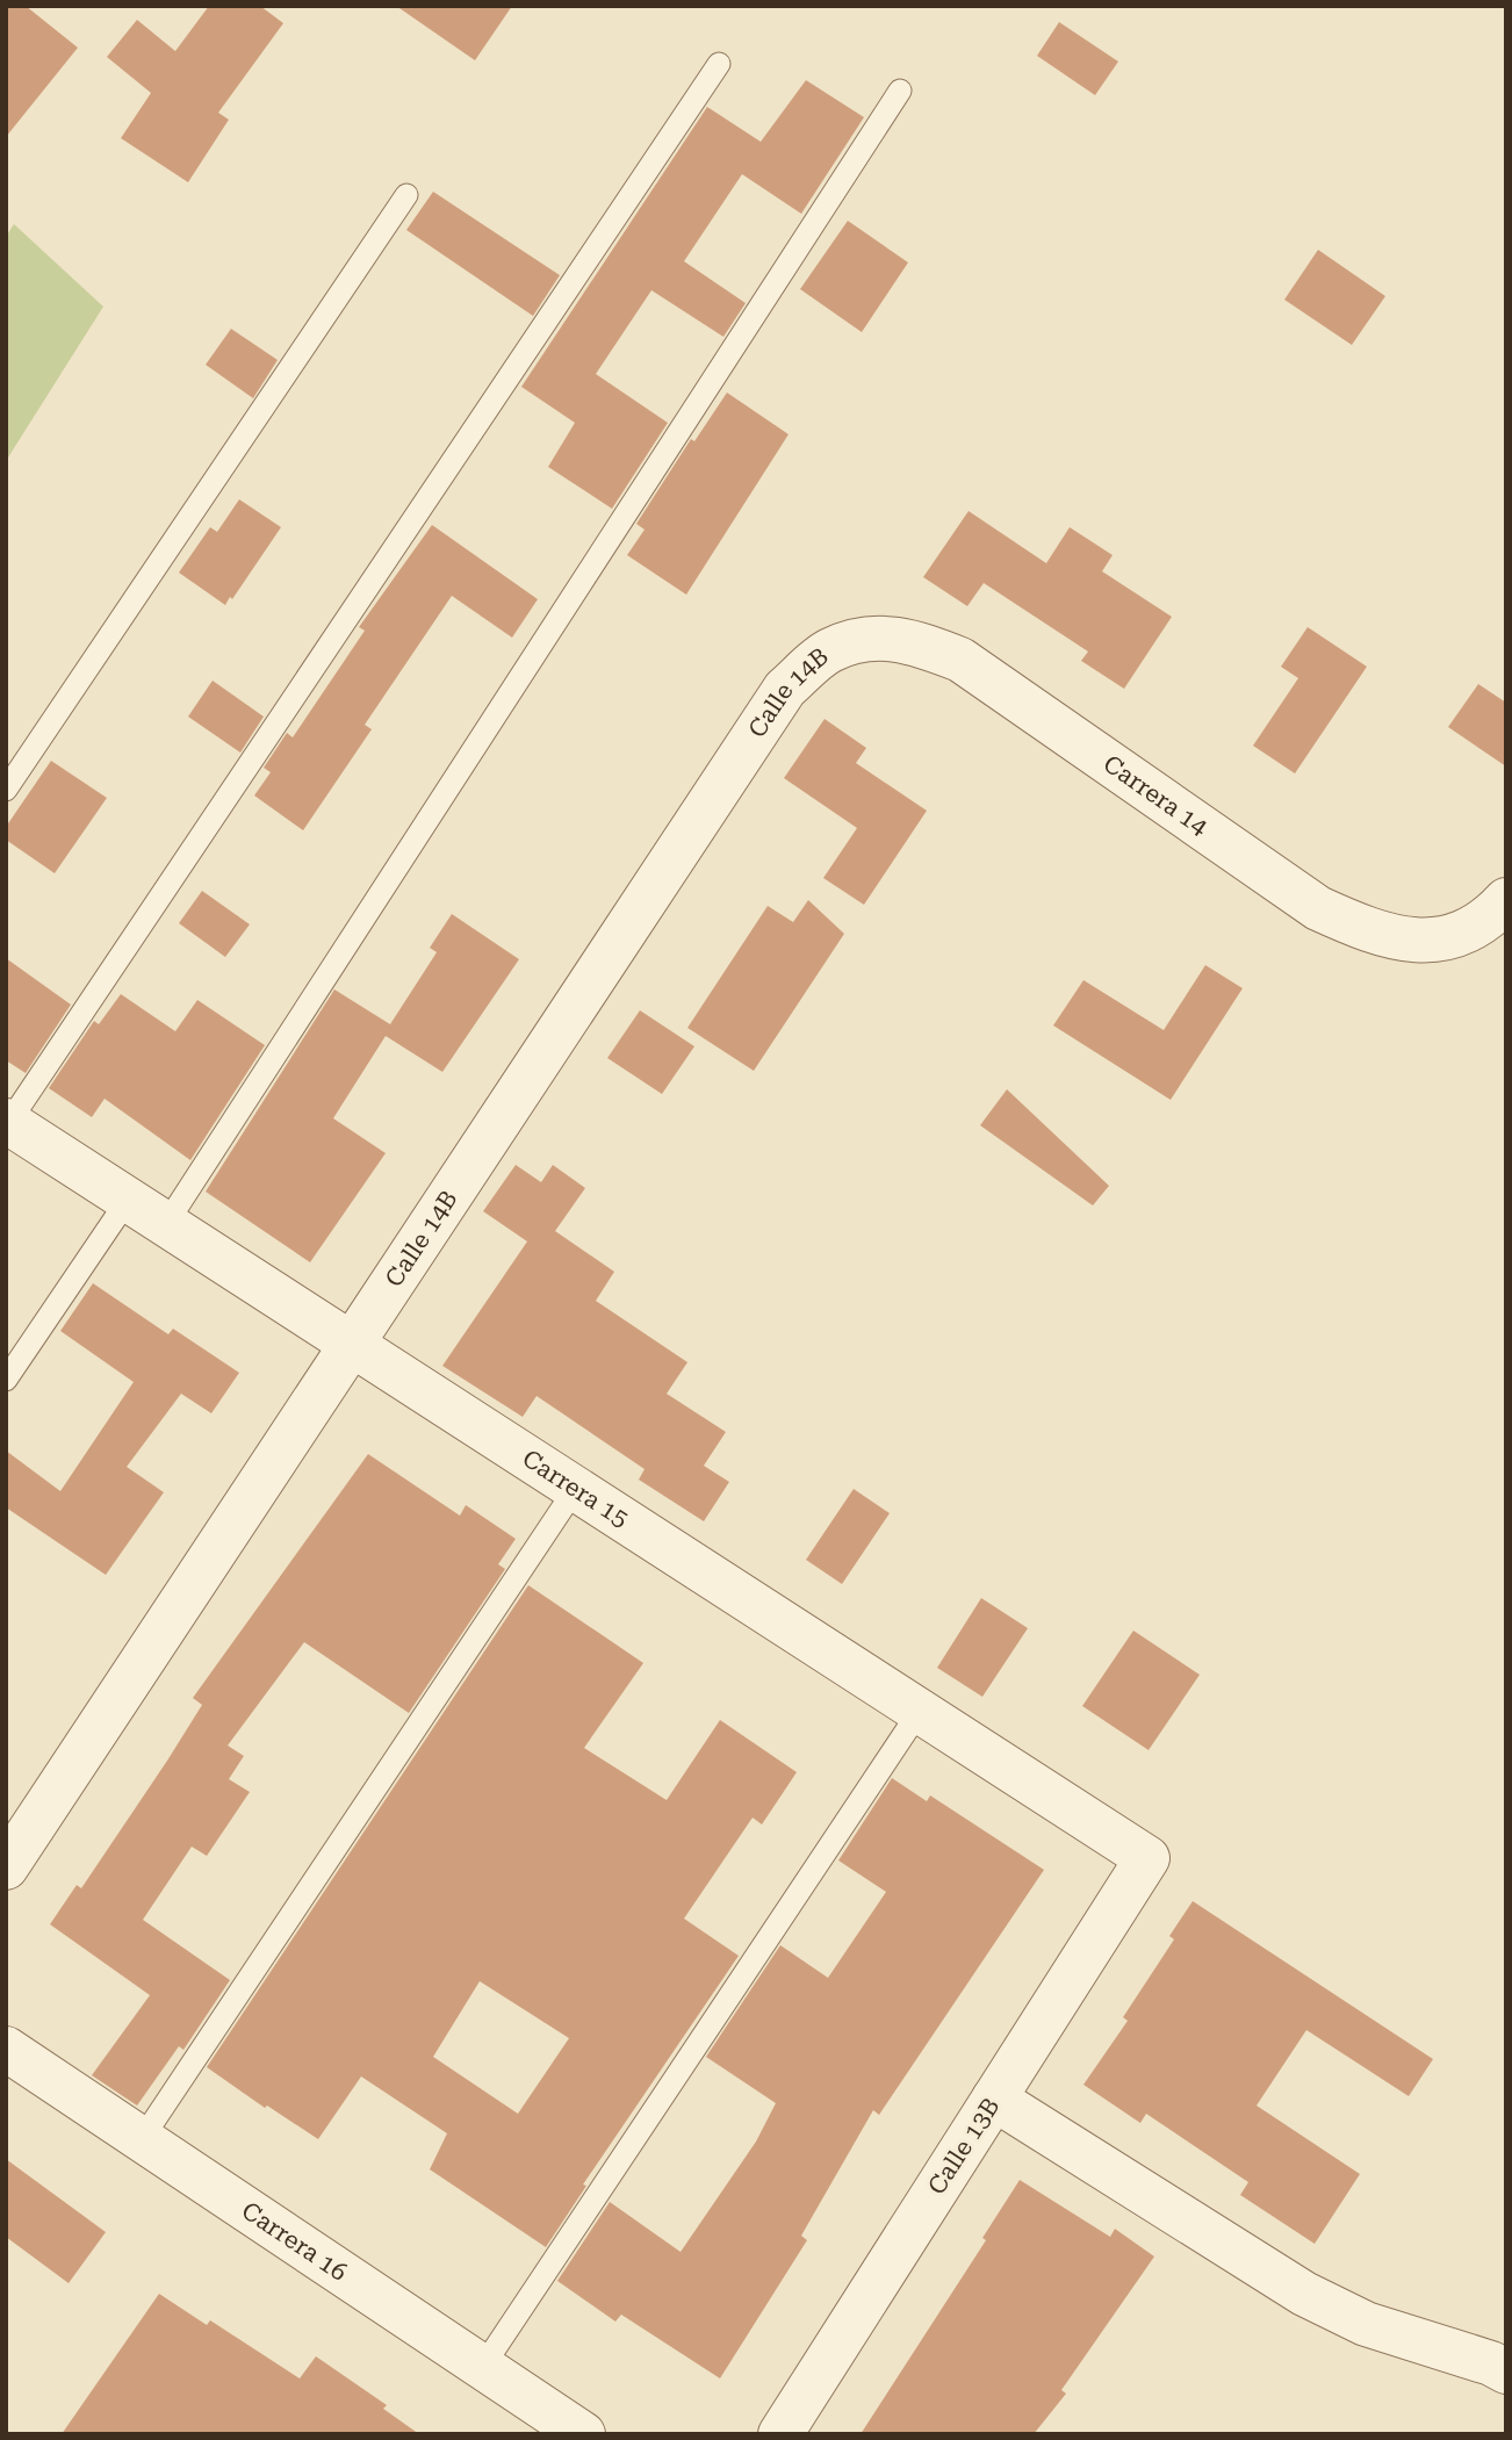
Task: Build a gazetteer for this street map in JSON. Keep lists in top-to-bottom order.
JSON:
{
  "streets": {
    "street": [
      "Calle 14B",
      "Carrera 14",
      "Carrera 15",
      "Calle 13B",
      "Carrera 16"
    ]
  },
  "crossings": [
    ["Calle 14B", "Carrera 14"],
    ["Calle 14B", "Carrera 15"],
    ["Carrera 15", "Calle 13B"]
  ]
}
